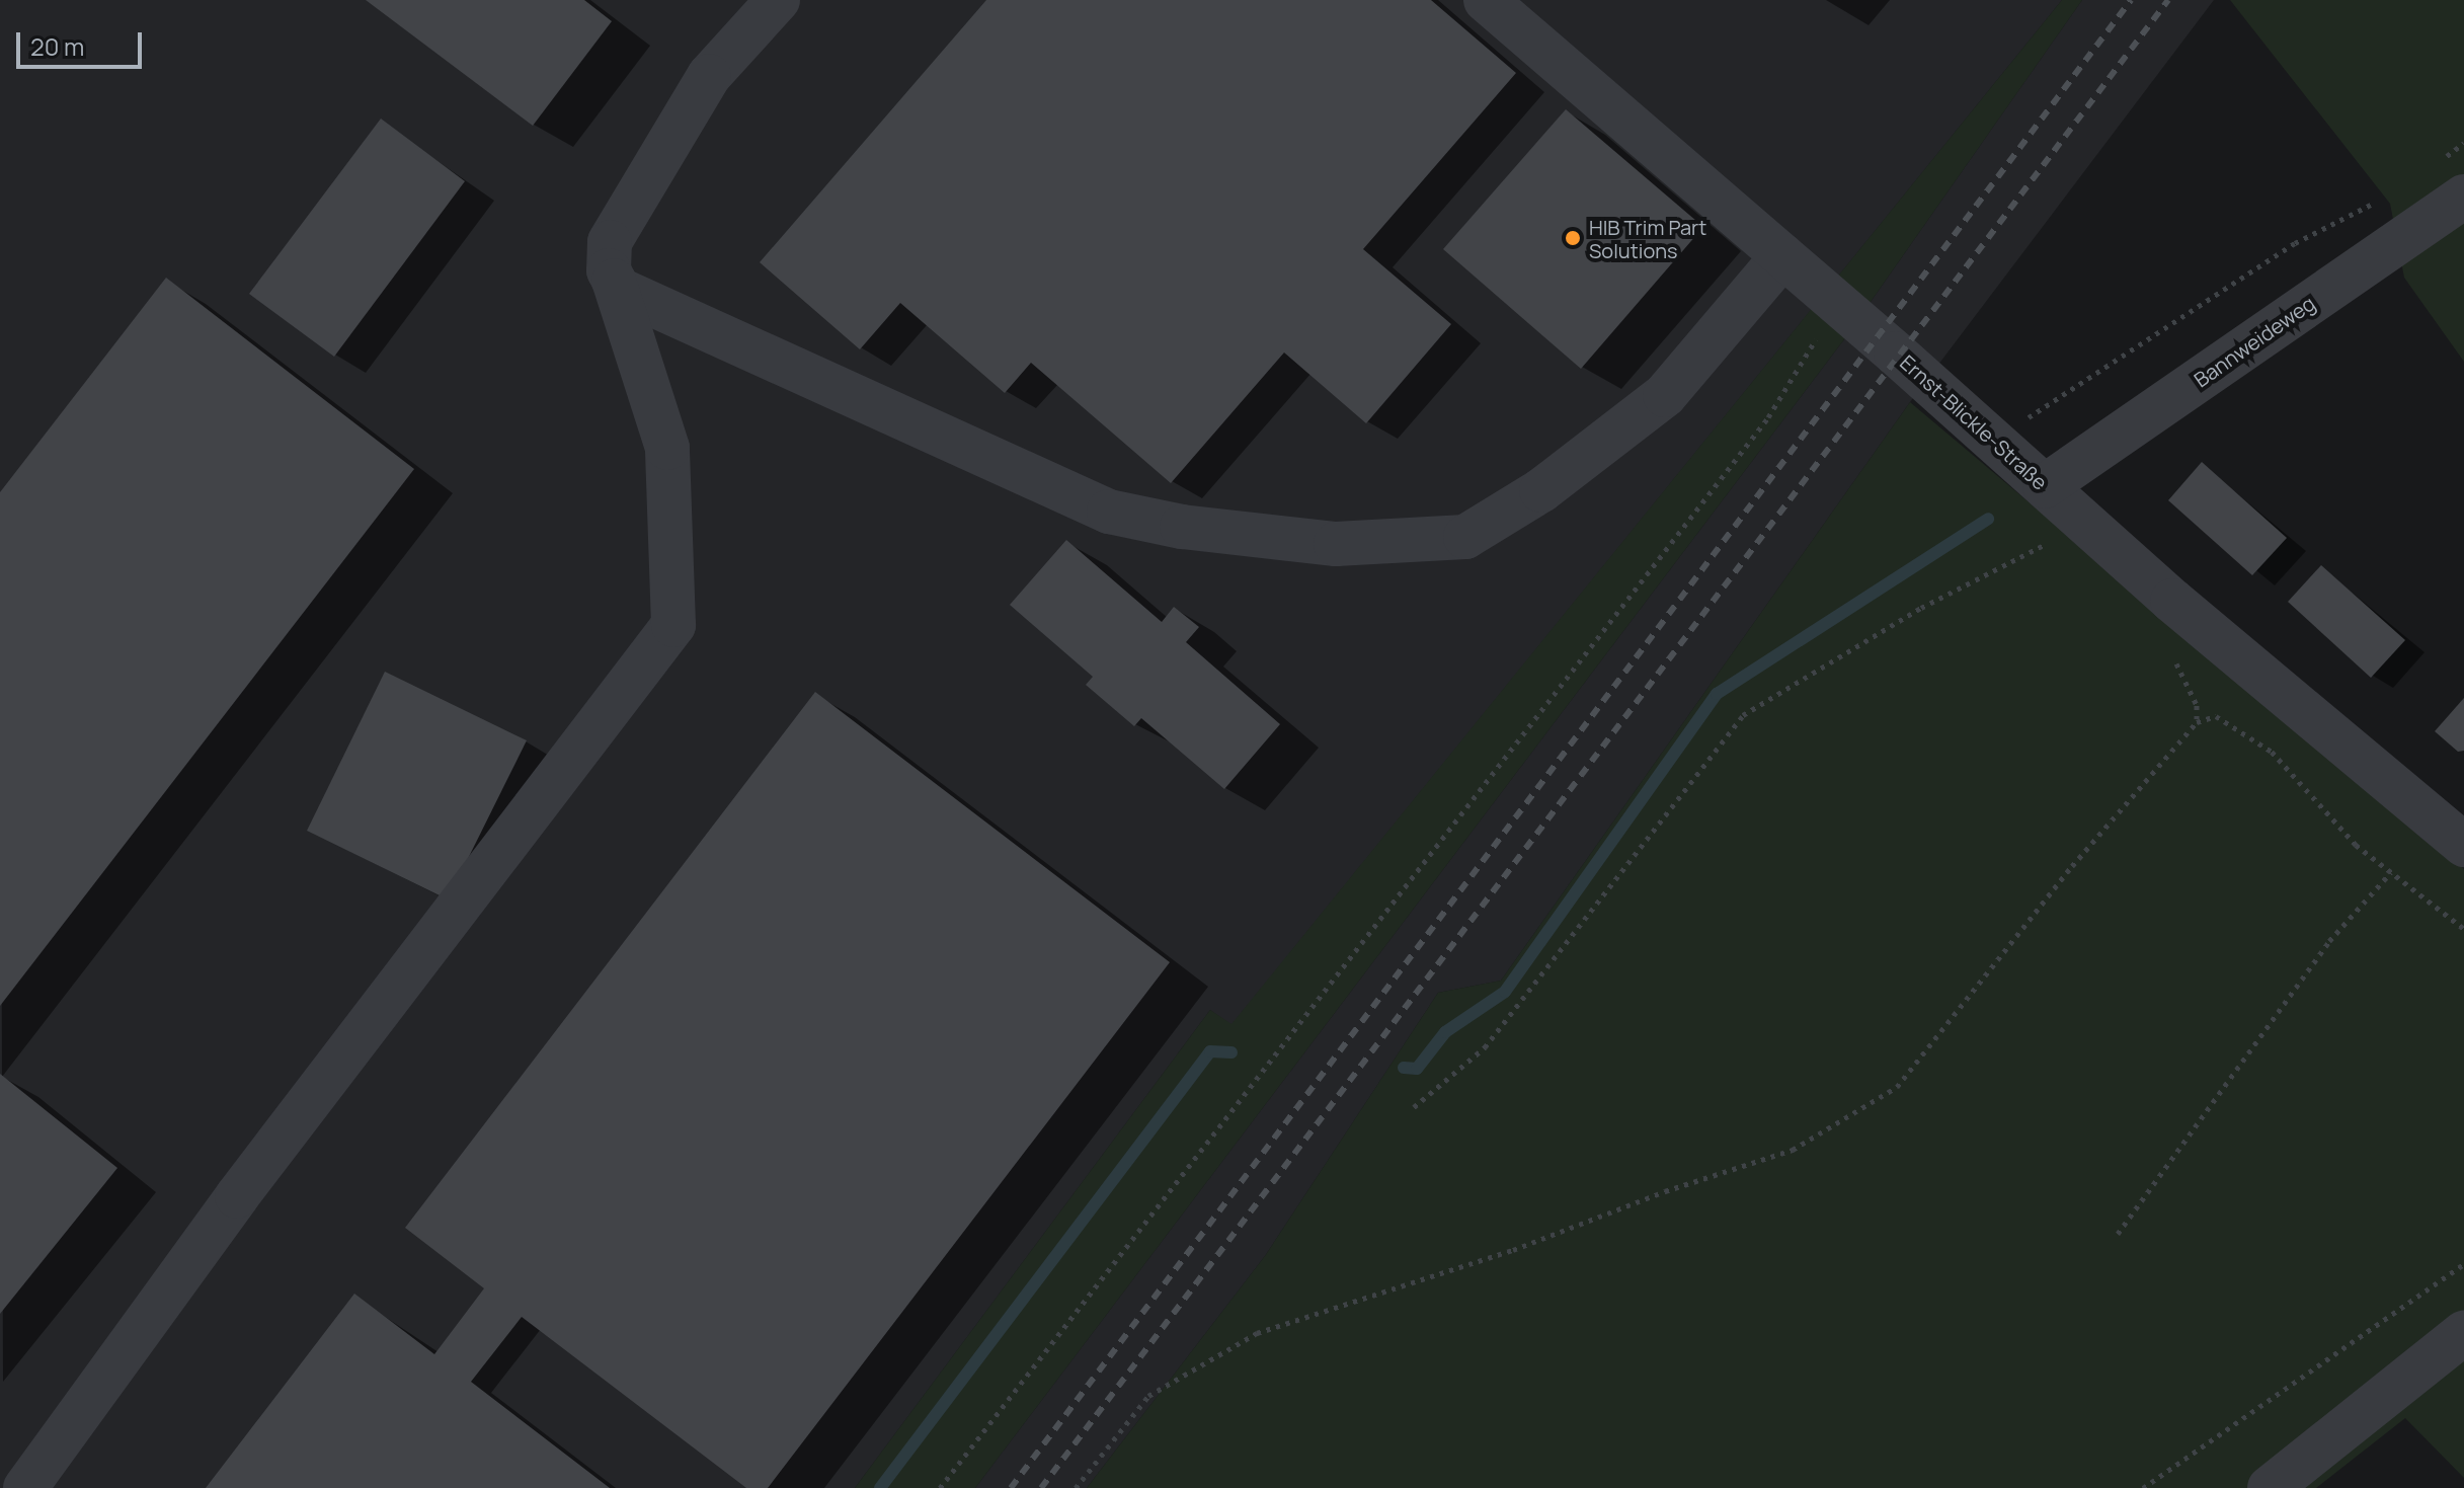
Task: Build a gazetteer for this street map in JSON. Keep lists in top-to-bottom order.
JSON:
{
  "streets": {
    "street": ["Bannweideweg", "Ernst-Blickle-Straße"]
  },
  "crossings": [
    ["Bannweideweg", "Ernst-Blickle-Straße"]
  ],
  "places": ["HIB Trim Part Solutions"],
  "scale_bar": "20 m"
}
